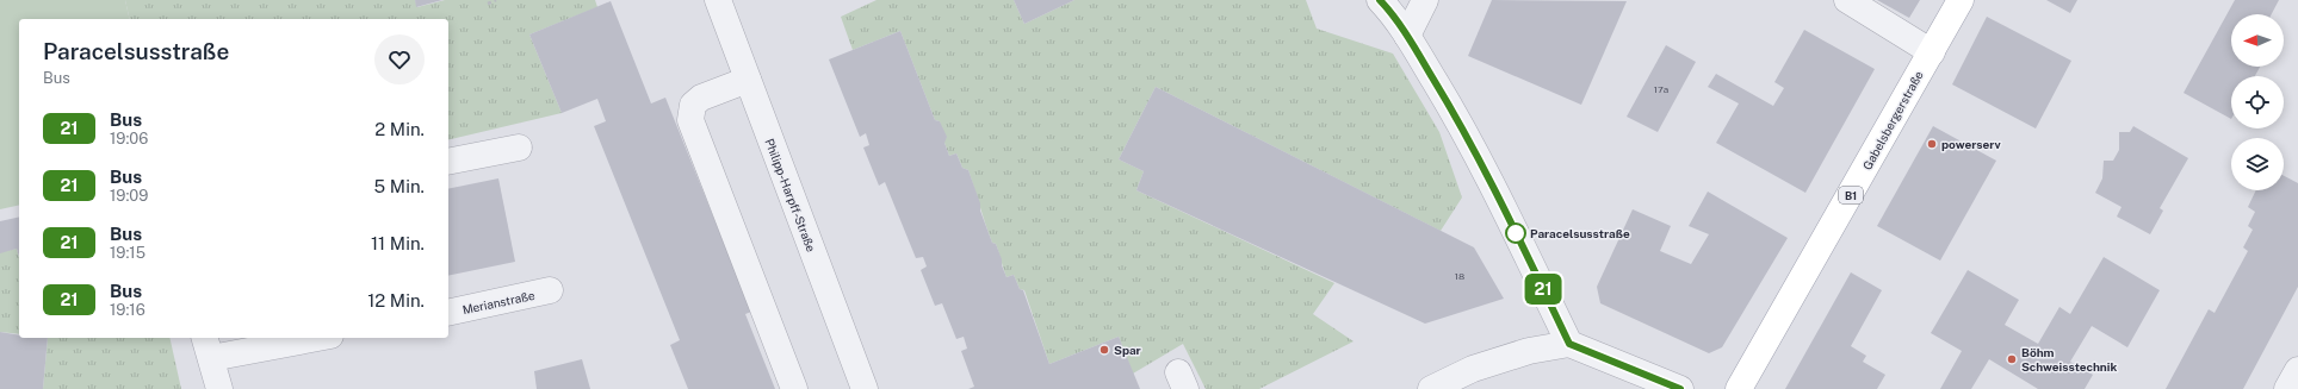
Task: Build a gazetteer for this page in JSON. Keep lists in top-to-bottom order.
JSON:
{
  "streets": {
    "main road": ["Gabelsbergerstraße", "B1"],
    "street": ["Philipp-Harpff-Straße", "Merianstraße"]
  },
  "places": [
    "powerserv",
    "Paracelsusstraße",
    "Spar",
    "Böhm Schweisstechnik"
  ],
  "lines": ["bus line 21"],
  "house_numbers": ["17a", "18"],
  "north": "left",
  "page": {
    "on_map": "21",
    "heading": ["Paracelsusstraße", "Bus"],
    "list": [
      {
        "mark": "21",
        "name": "Bus",
        "note": "19:06",
        "value": "2 Min."
      },
      {
        "mark": "21",
        "name": "Bus",
        "note": "19:09",
        "value": "5 Min."
      },
      {
        "mark": "21",
        "name": "Bus",
        "note": "19:15",
        "value": "11 Min."
      },
      {
        "mark": "21",
        "name": "Bus",
        "note": "19:16",
        "value": "12 Min."
      }
    ]
  }
}
